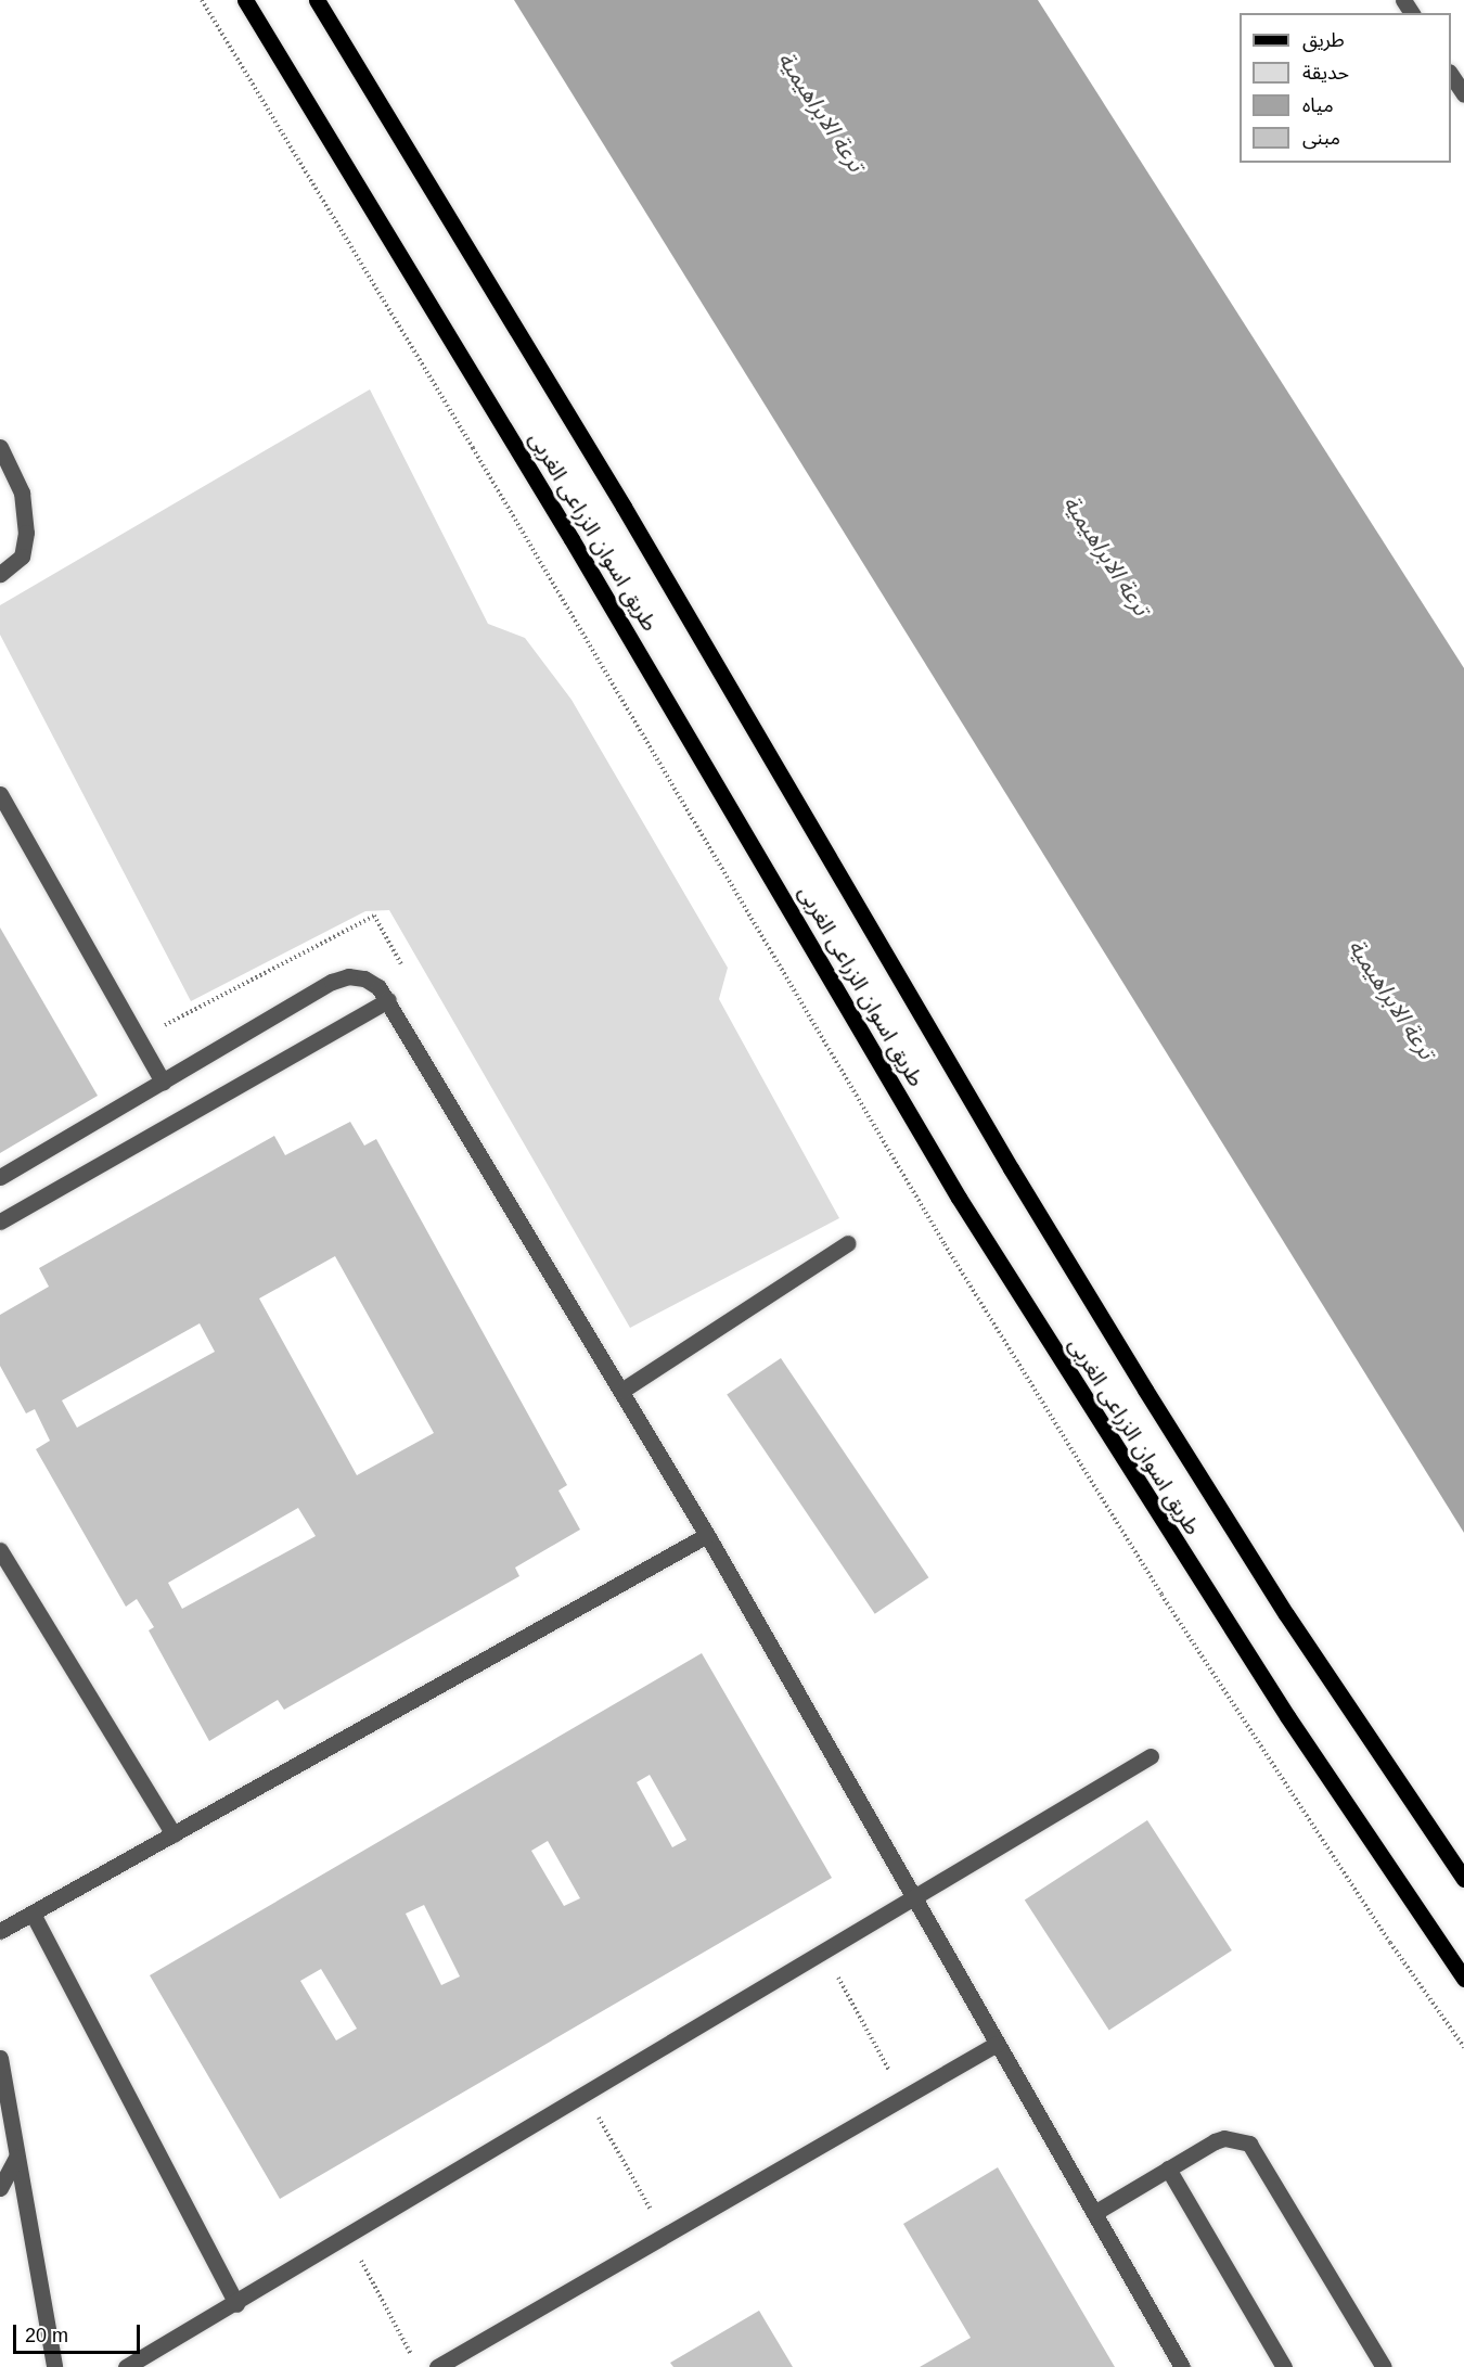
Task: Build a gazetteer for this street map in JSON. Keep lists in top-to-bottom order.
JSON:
{
  "streets": {
    "main road": ["طريق اسوان الزراعى الغربى"]
  },
  "water": ["ترعة الابراهيمية"],
  "legend": [
    "طريق",
    "حديقة",
    "مياه",
    "مبنى"
  ],
  "scale_bar": "20 m"
}
